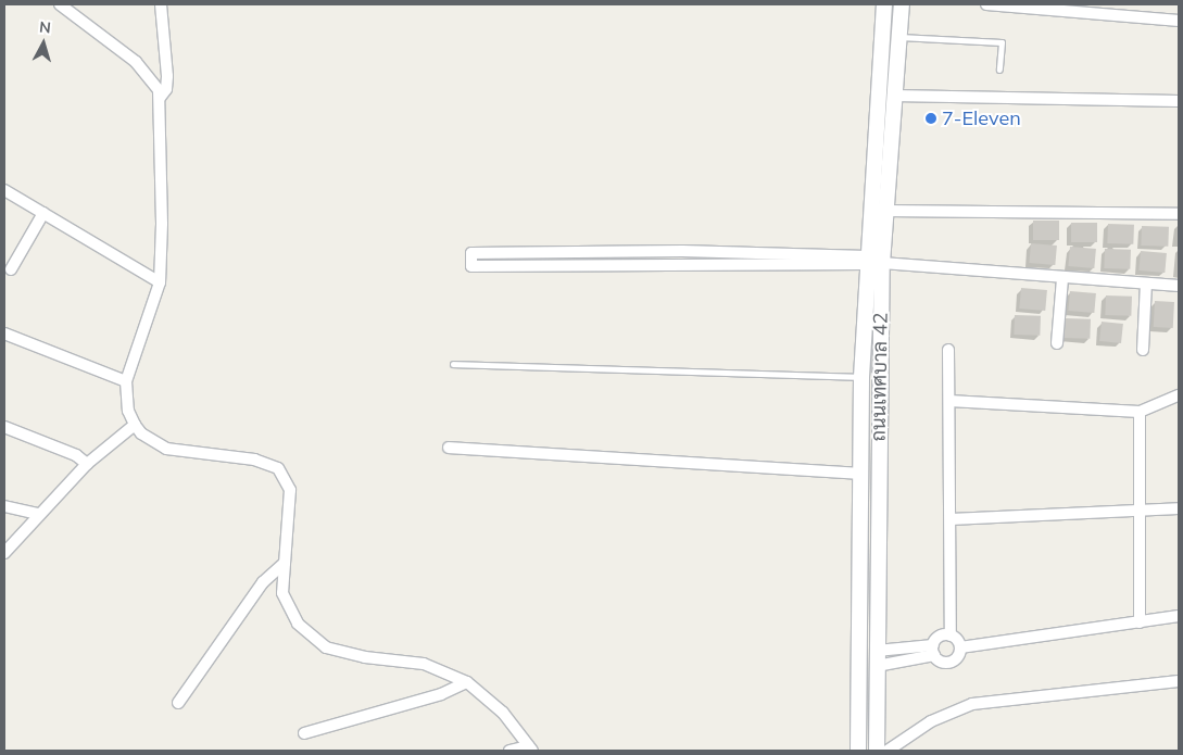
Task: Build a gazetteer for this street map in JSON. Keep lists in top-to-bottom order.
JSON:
{
  "streets": {
    "street": ["ถนนเทศบาล 42"]
  },
  "places": ["7-Eleven"],
  "north": "top"
}
